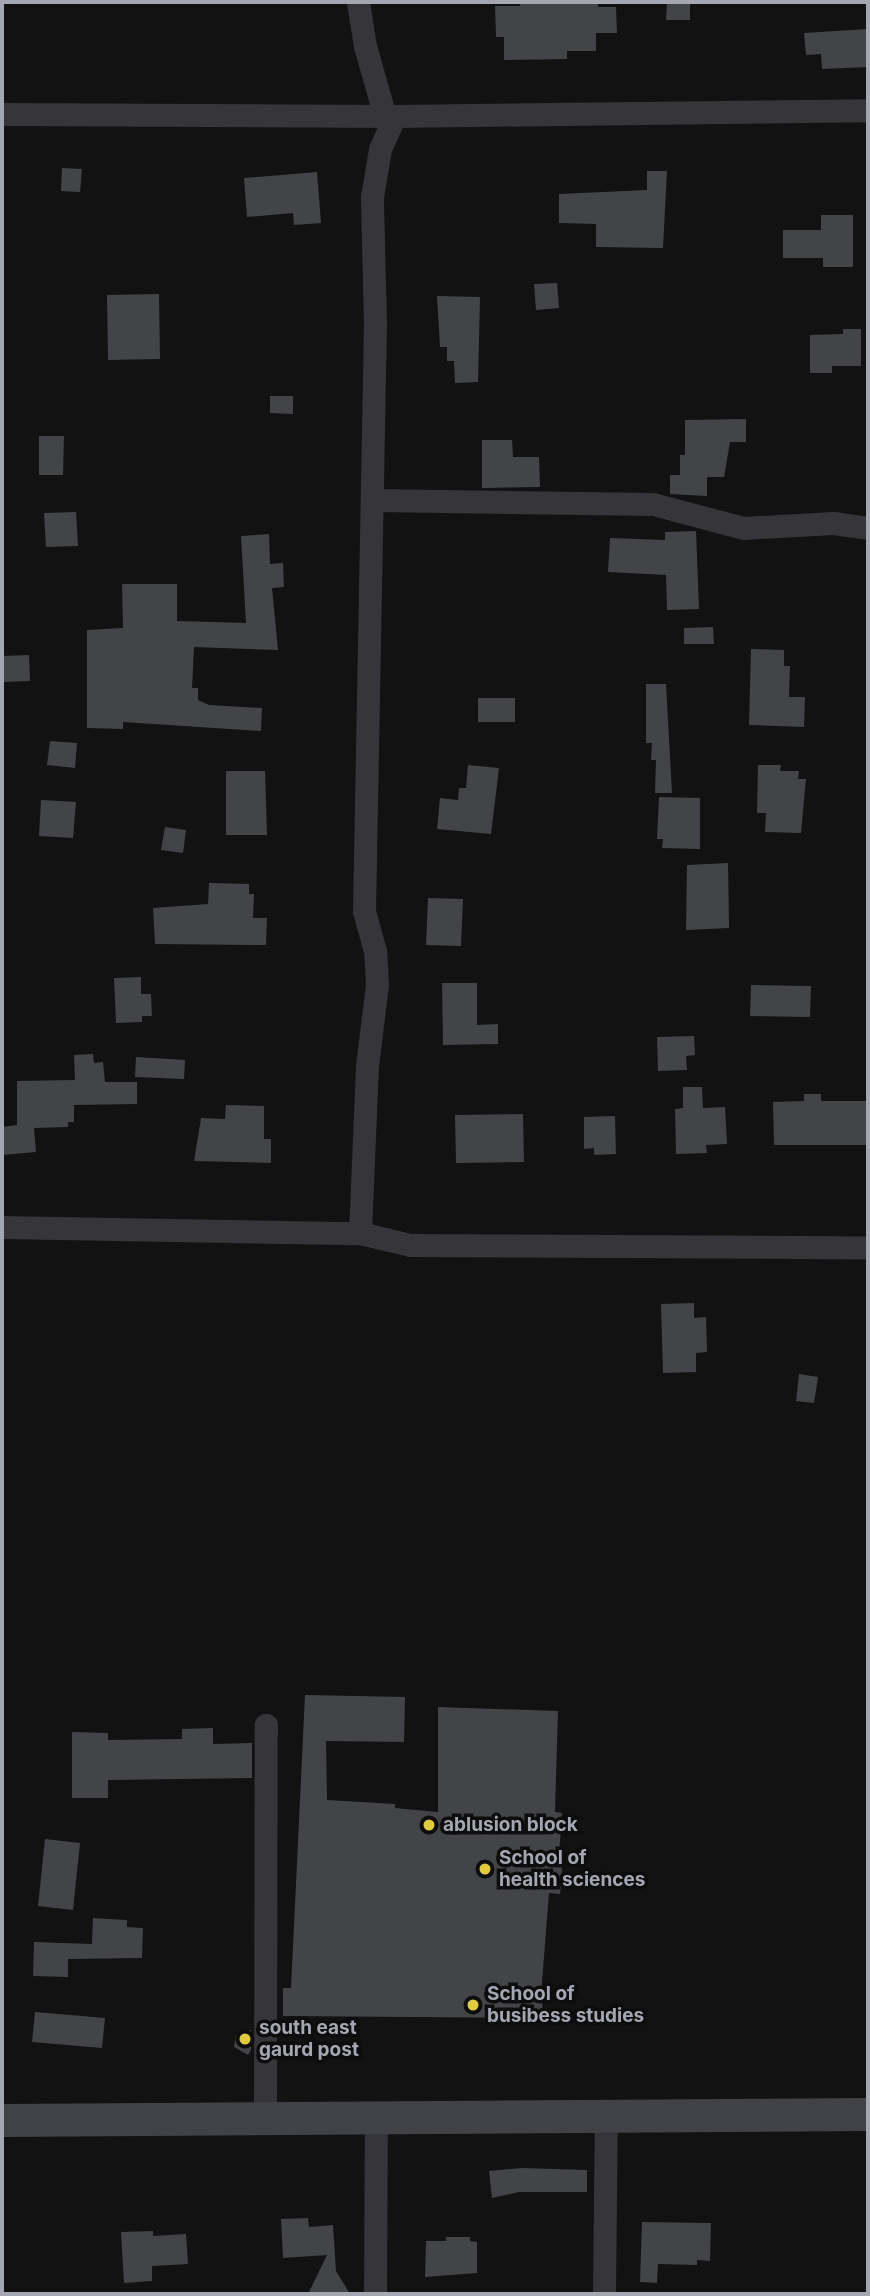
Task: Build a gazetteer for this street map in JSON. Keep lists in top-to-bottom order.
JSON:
{
  "places": [
    "ablusion block",
    "School of health sciences",
    "School of busibess studies",
    "south east gaurd post"
  ]
}
